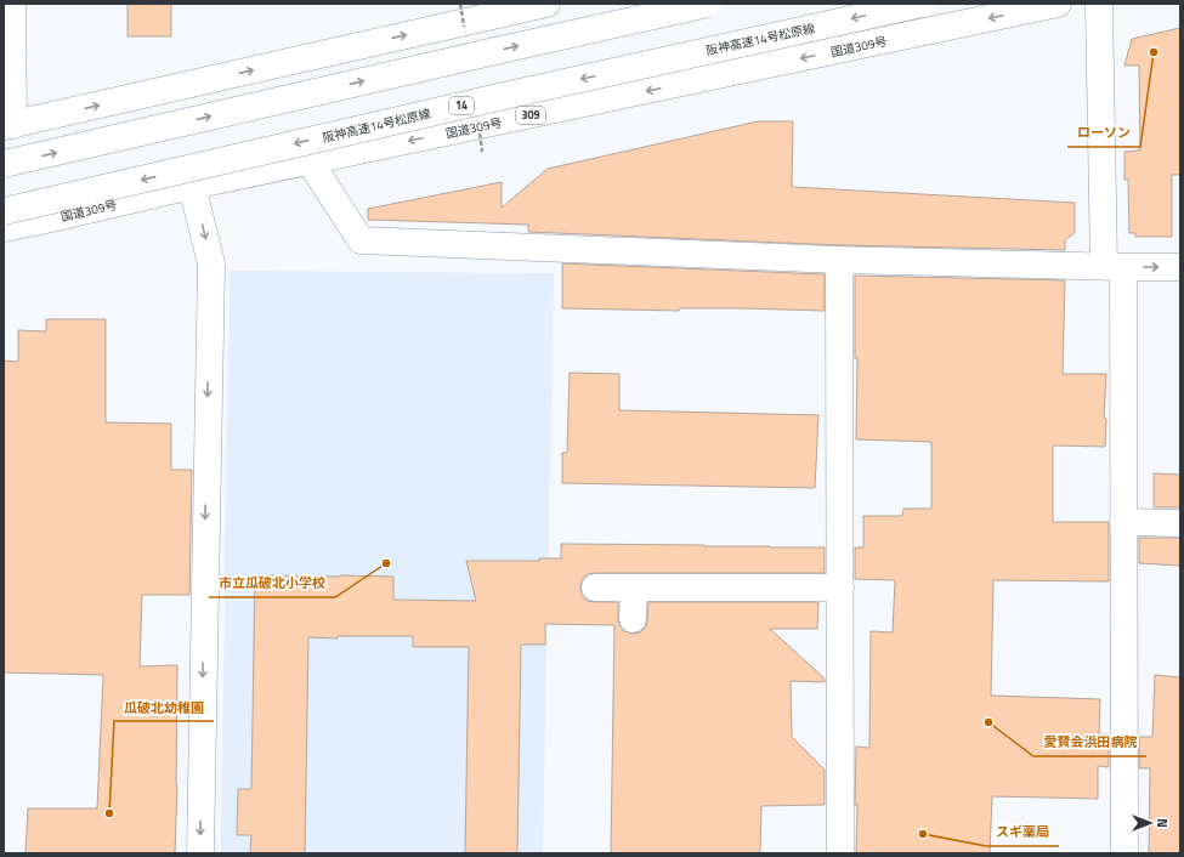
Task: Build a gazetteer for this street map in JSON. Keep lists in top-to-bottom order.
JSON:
{
  "streets": {
    "main road": [
      "阪神高速14号松原線",
      "国道309号",
      "14",
      "309"
    ]
  },
  "places": [
    "ローソン",
    "市立瓜破北小学校",
    "愛賛会浜田病院",
    "瓜破北幼稚園",
    "スギ薬局"
  ],
  "north": "right"
}
